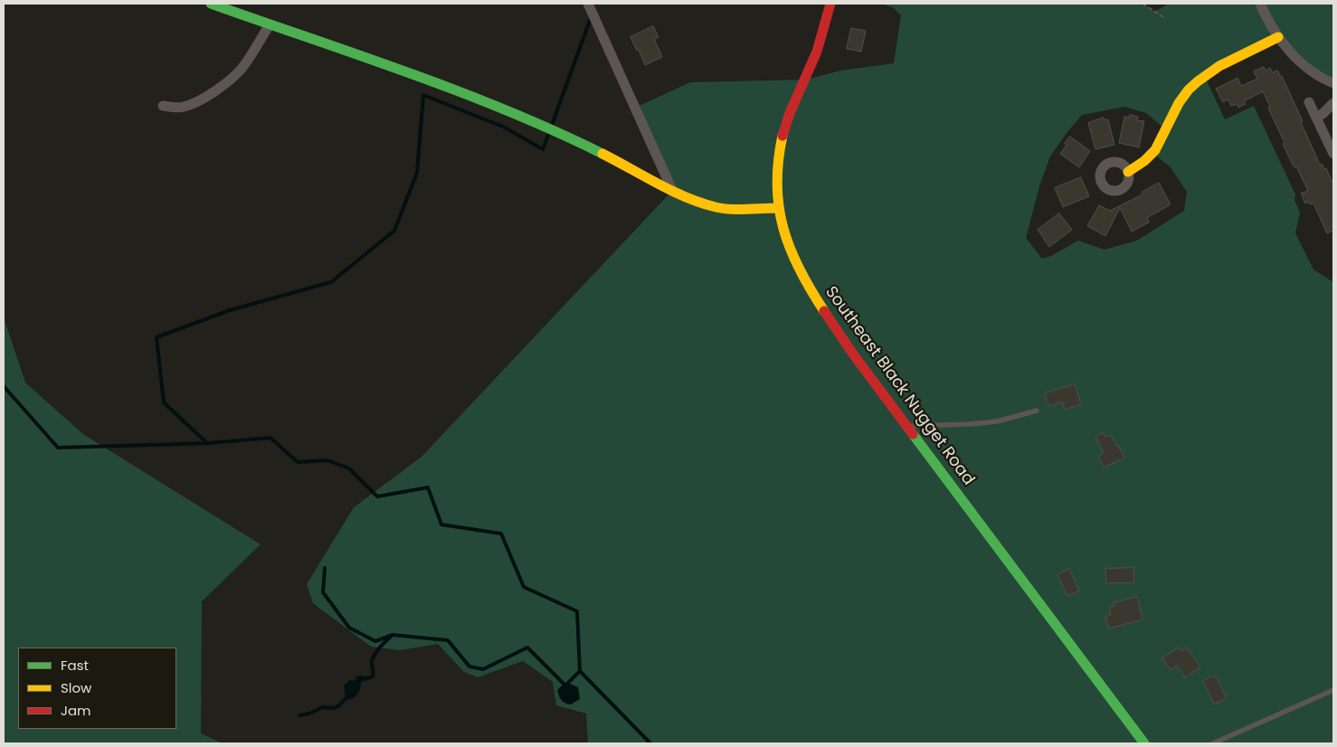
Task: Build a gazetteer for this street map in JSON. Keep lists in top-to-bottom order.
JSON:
{
  "streets": {
    "street": ["Southeast Black Nugget Road"]
  },
  "legend": ["Fast", "Slow", "Jam"]
}
